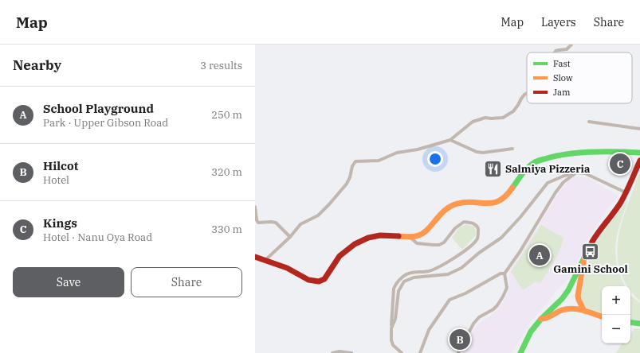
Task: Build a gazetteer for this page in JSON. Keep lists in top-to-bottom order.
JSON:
{
  "places": {
    "restaurant": ["Salmiya Pizzeria"],
    "bus stop": ["Gamini School"]
  },
  "legend": ["Fast", "Slow", "Jam"],
  "page": {
    "header": "Map",
    "nav": ["Map", "Layers", "Share"],
    "heading": ["Nearby", "3 results"],
    "list": [
      {
        "mark": "A",
        "name": "School Playground",
        "note": "Park · Upper Gibson Road",
        "value": "250 m"
      },
      {
        "mark": "B",
        "name": "Hilcot",
        "note": "Hotel",
        "value": "320 m"
      },
      {
        "mark": "C",
        "name": "Kings",
        "note": "Hotel · Nanu Oya Road",
        "value": "330 m"
      }
    ],
    "pins": ["C", "A", "B"],
    "buttons": ["Save", "Share"],
    "map_buttons": ["+", "−"]
  }
}
